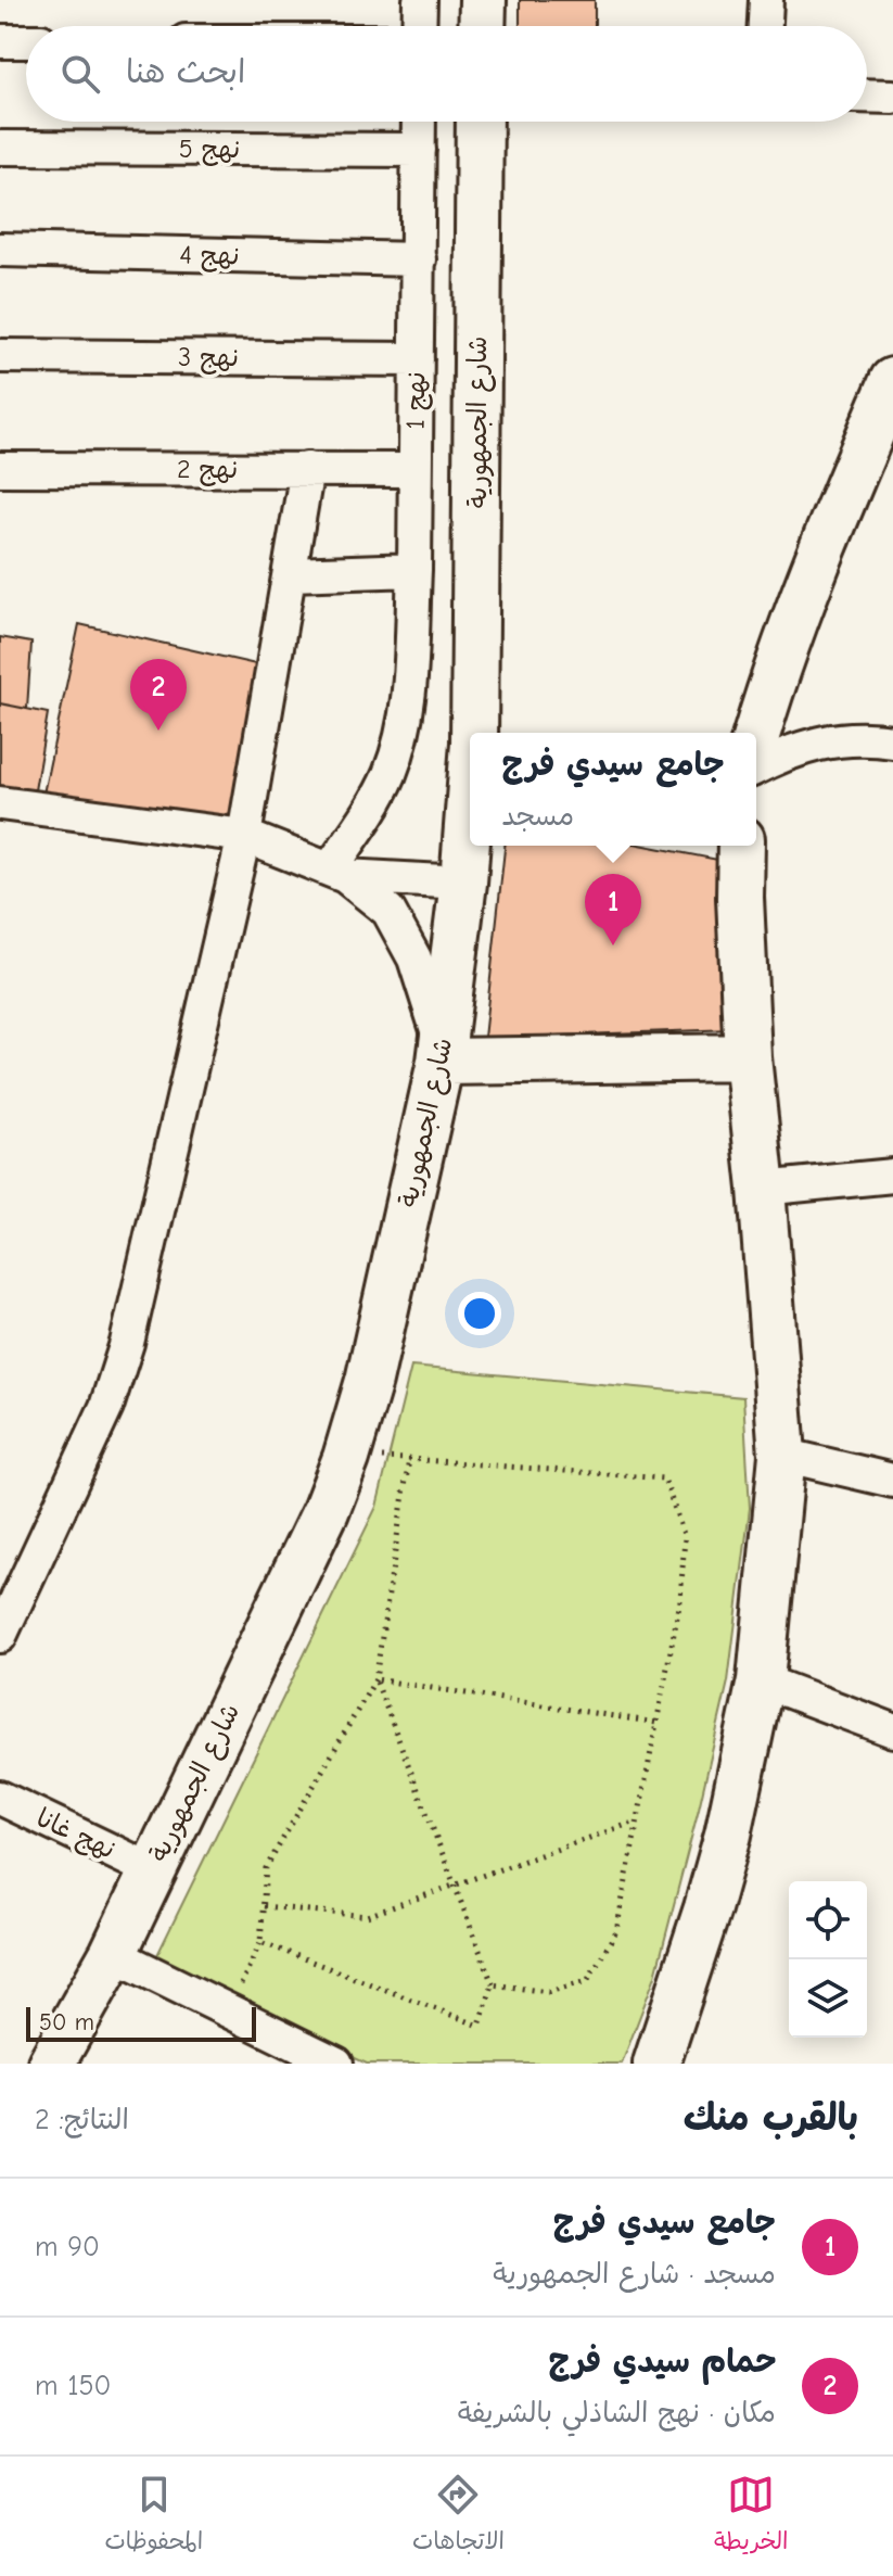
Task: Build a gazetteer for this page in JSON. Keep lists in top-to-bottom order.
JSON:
{
  "streets": {
    "main road": ["شارع الجمهورية"],
    "street": [
      "نهج 5",
      "نهج 4",
      "نهج 3",
      "نهج 1",
      "نهج 2",
      "نهج غانا"
    ]
  },
  "crossings": [
    ["نهج 5", "نهج 1"],
    ["نهج 4", "نهج 1"],
    ["نهج 3", "نهج 1"],
    ["نهج 1", "نهج 2"],
    ["شارع الجمهورية", "نهج غانا"]
  ],
  "scale_bar": "50 m",
  "page": {
    "search": "ابحث هنا",
    "pins": ["2", "1"],
    "popup": ["جامع سيدي فرج", "مسجد"],
    "scale": "50 m",
    "heading": ["بالقرب منك", "النتائج: 2"],
    "list": [
      {
        "mark": "1",
        "name": "جامع سيدي فرج",
        "note": "مسجد · شارع الجمهورية",
        "value": "90 m"
      },
      {
        "mark": "2",
        "name": "حمام سيدي فرج",
        "note": "مكان · نهج الشاذلي بالشريفة",
        "value": "150 m"
      }
    ],
    "nav": ["الخريطة", "الاتجاهات", "المحفوظات"]
  }
}
